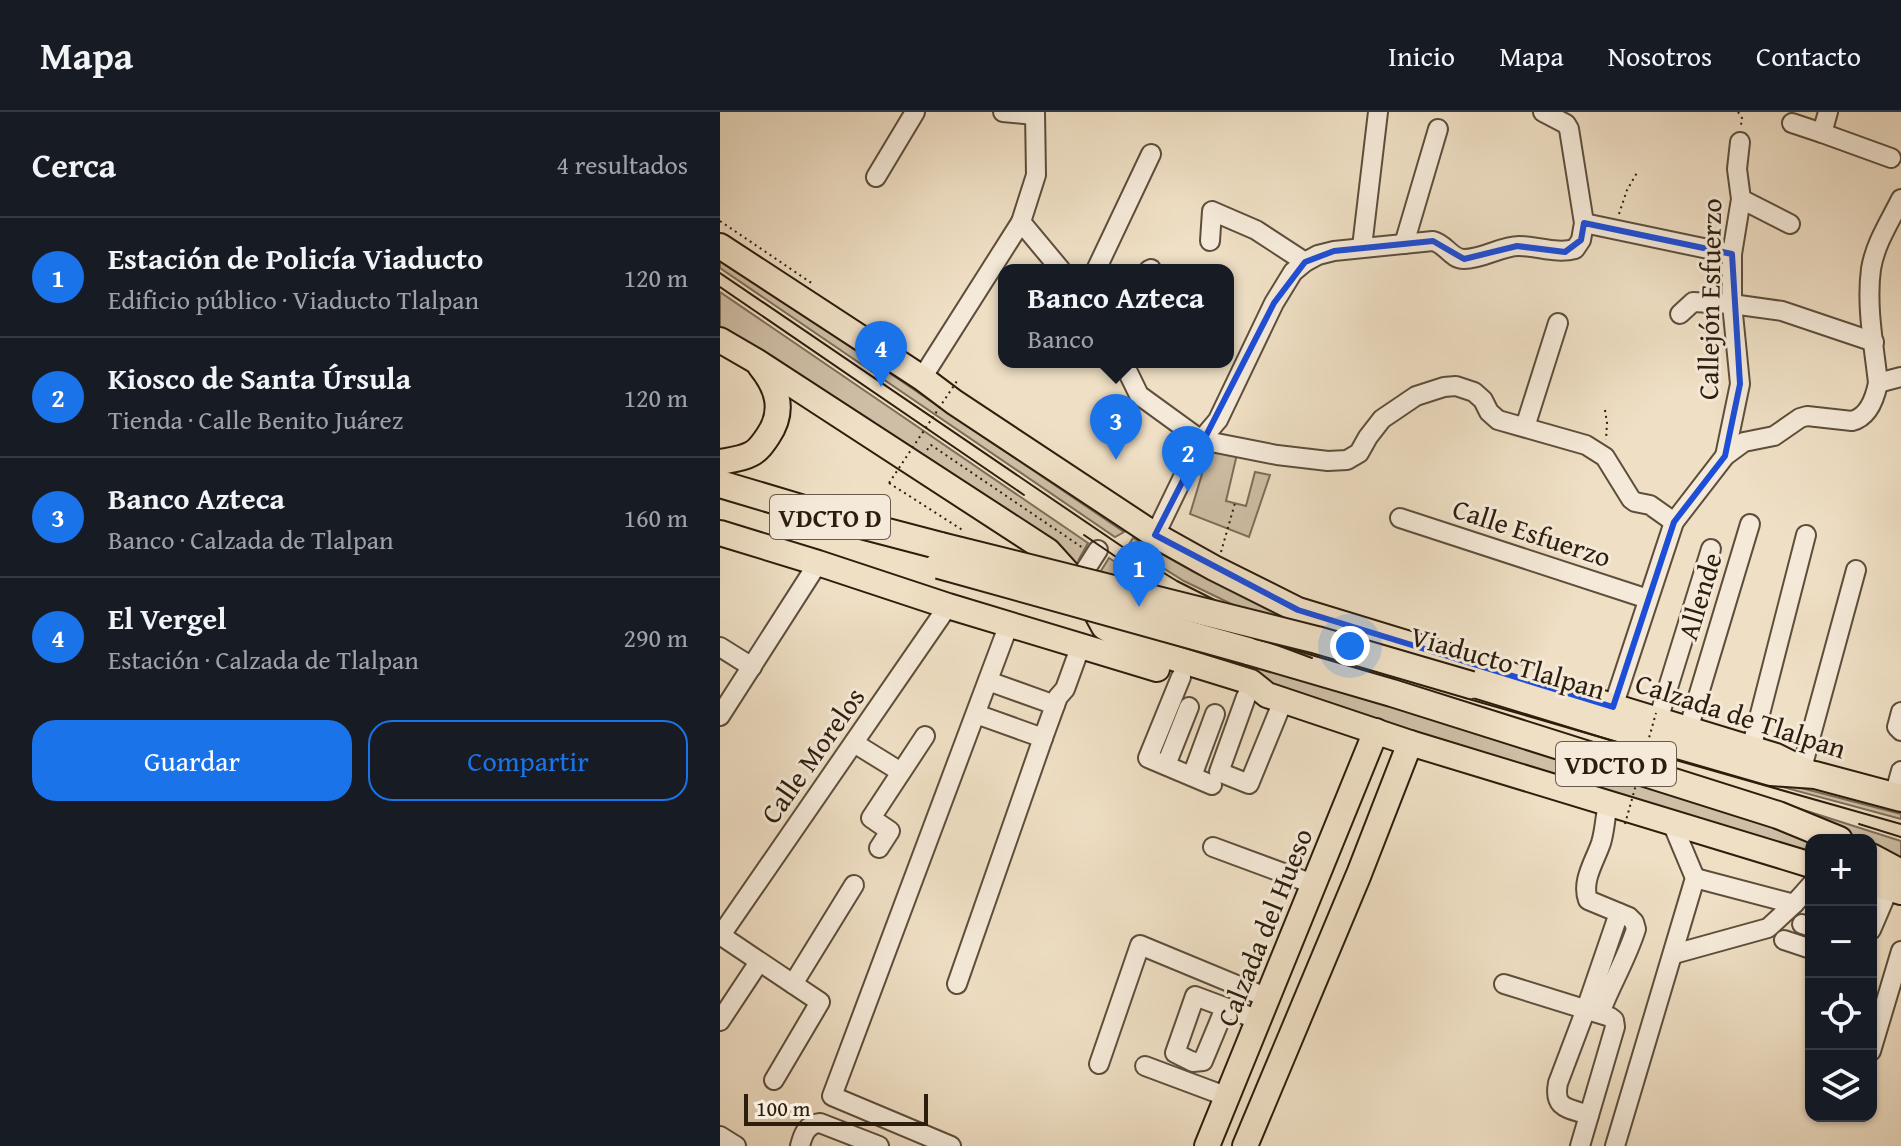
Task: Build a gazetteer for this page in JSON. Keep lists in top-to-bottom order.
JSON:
{
  "streets": {
    "highway": ["VDCTO D", "Viaducto Tlalpan", "Calzada de Tlalpan"],
    "main road": ["Calzada del Hueso"],
    "street": [
      "Callejón Esfuerzo",
      "Calle Esfuerzo",
      "Allende",
      "Calle Morelos"
    ]
  },
  "crossings": [
    ["Allende", "Calzada de Tlalpan"],
    ["Viaducto Tlalpan", "Calzada de Tlalpan"]
  ],
  "scale_bar": "100 m",
  "page": {
    "header": "Mapa",
    "nav": [
      "Inicio",
      "Mapa",
      "Nosotros",
      "Contacto"
    ],
    "heading": ["Cerca", "4 resultados"],
    "list": [
      {
        "mark": "1",
        "name": "Estación de Policía Viaducto",
        "note": "Edificio público · Viaducto Tlalpan",
        "value": "120 m"
      },
      {
        "mark": "2",
        "name": "Kiosco de Santa Úrsula",
        "note": "Tienda · Calle Benito Juárez",
        "value": "120 m"
      },
      {
        "mark": "3",
        "name": "Banco Azteca",
        "note": "Banco · Calzada de Tlalpan",
        "value": "160 m"
      },
      {
        "mark": "4",
        "name": "El Vergel",
        "note": "Estación · Calzada de Tlalpan",
        "value": "290 m"
      }
    ],
    "popup": ["Banco Azteca", "Banco"],
    "pins": [
      "4",
      "3",
      "2",
      "1"
    ],
    "buttons": ["Guardar", "Compartir"],
    "map_buttons": ["+", "−"],
    "scale": "100 m"
  }
}
